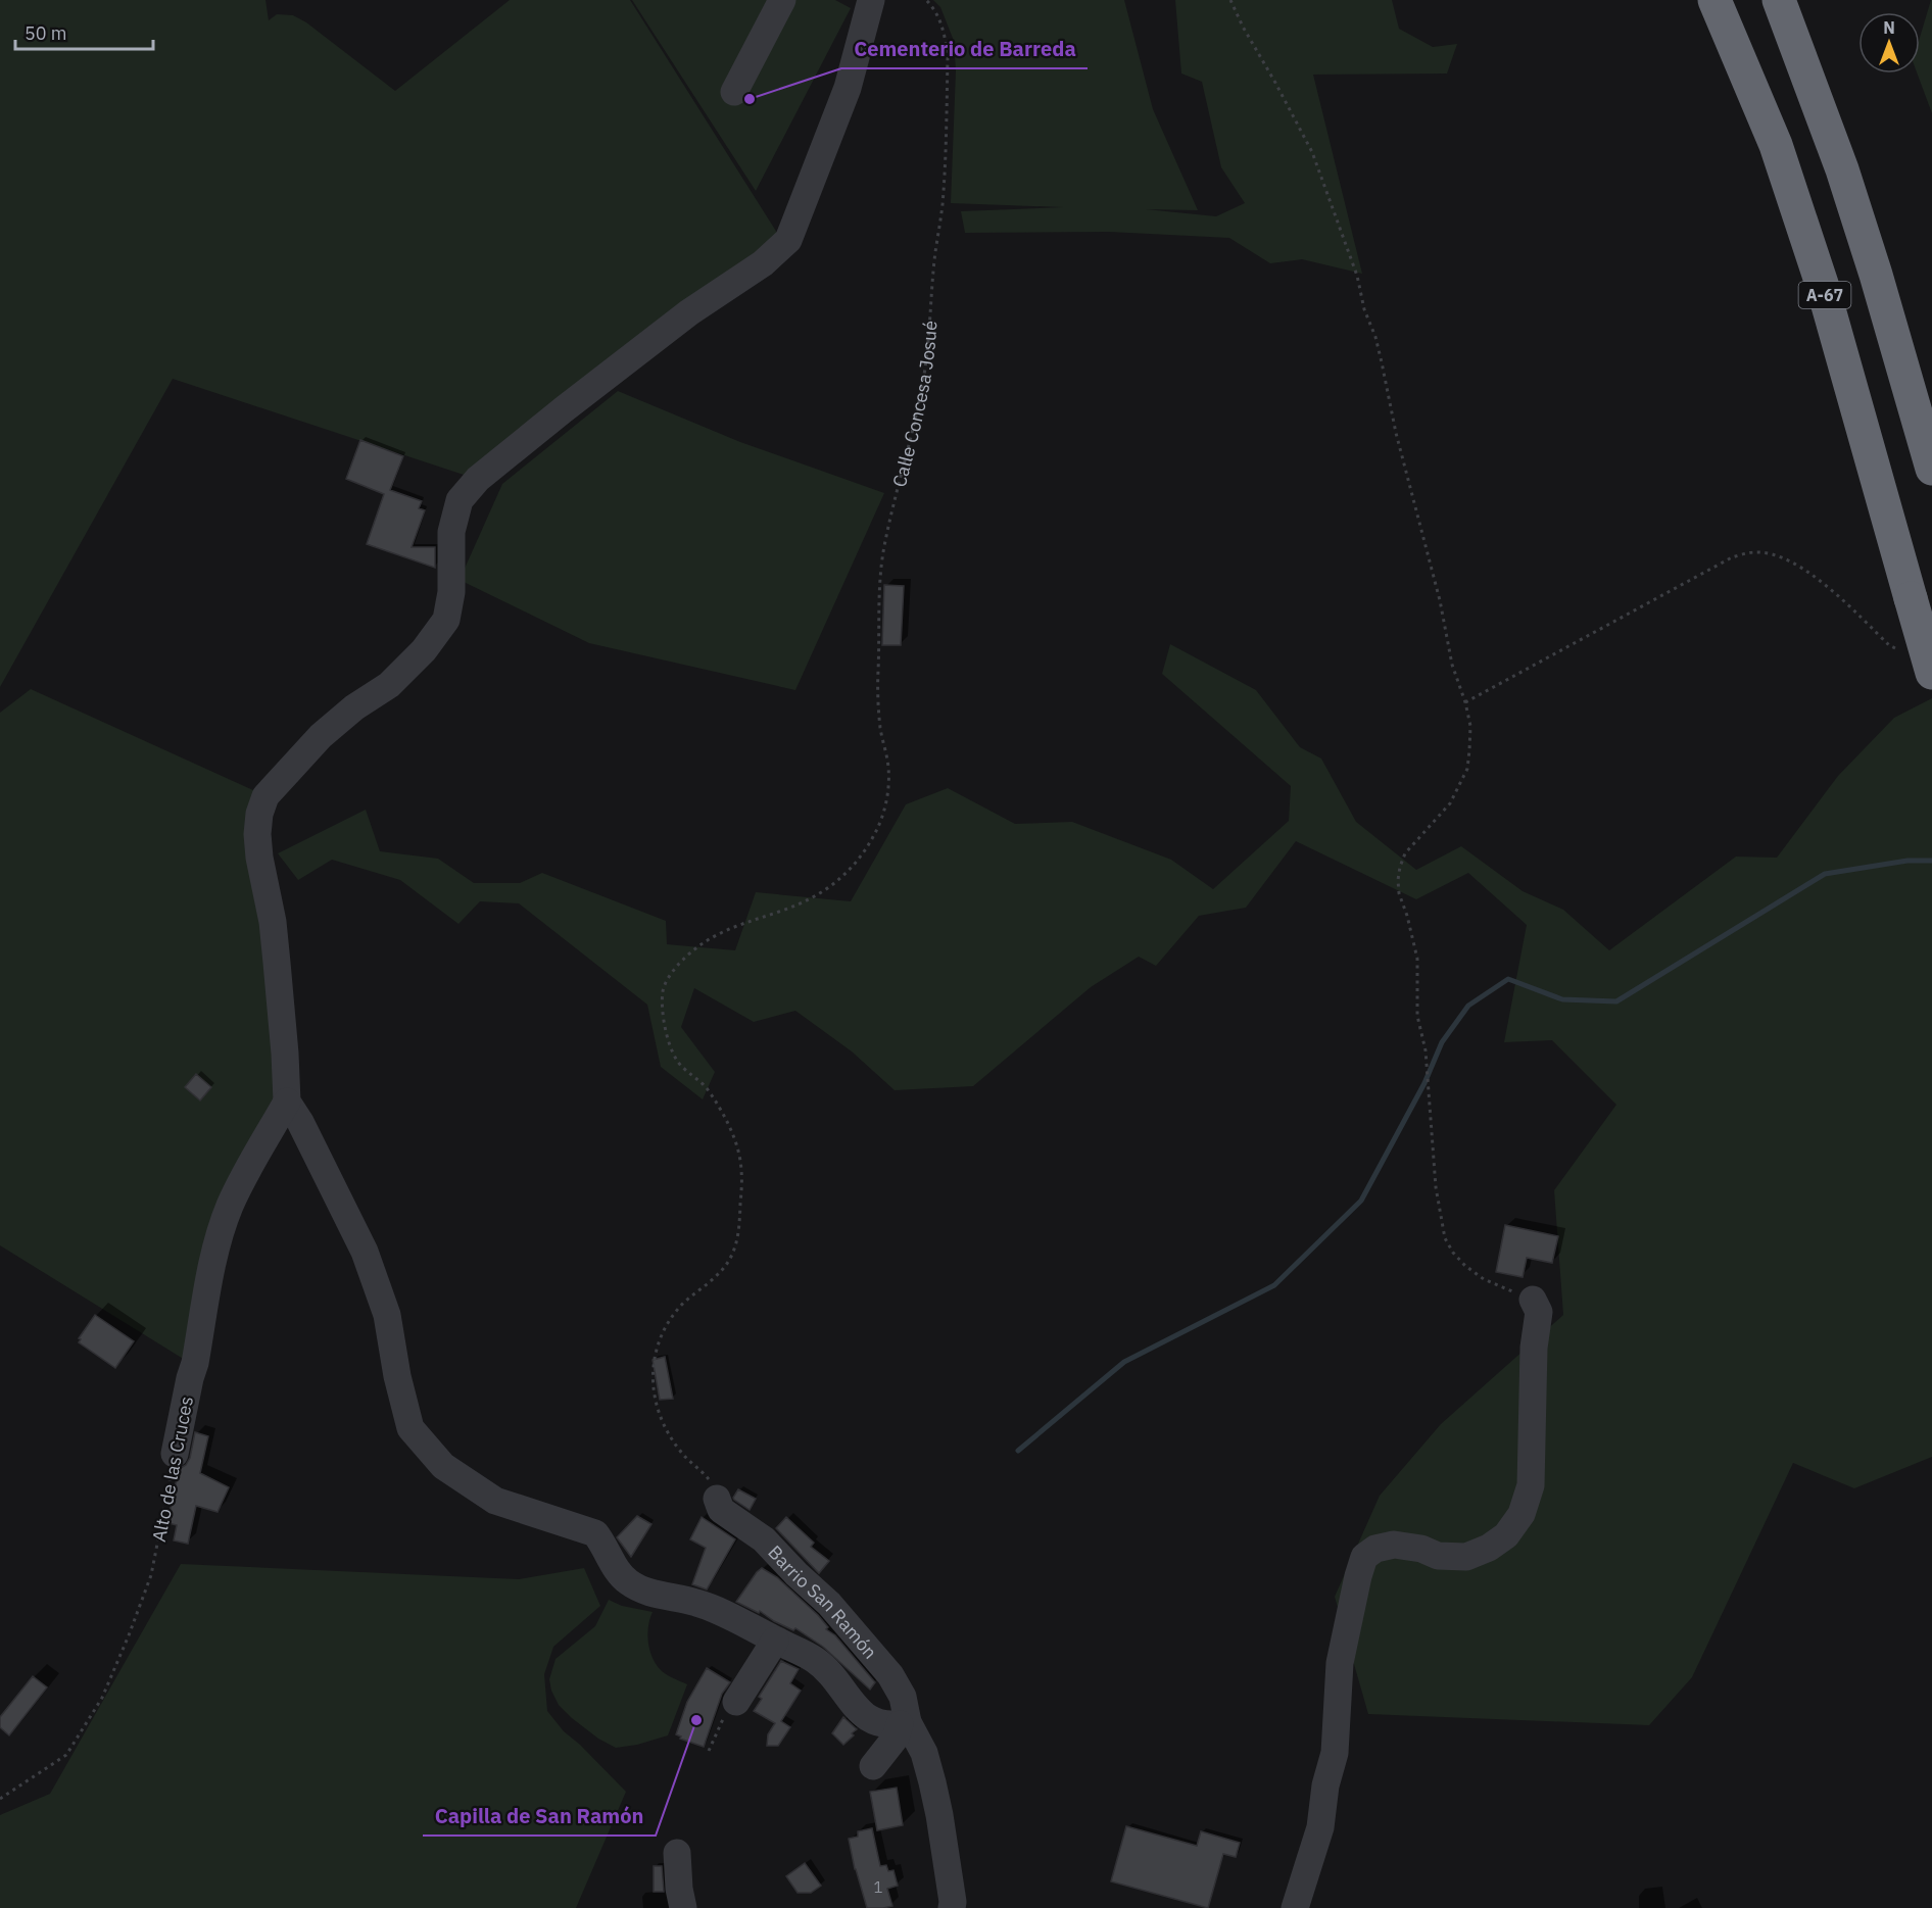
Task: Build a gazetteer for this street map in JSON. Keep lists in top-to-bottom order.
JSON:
{
  "streets": {
    "highway": ["A-67"],
    "street": ["Alto de las Cruces", "Barrio San Ramón"],
    "path": ["Calle Concesa Josué"]
  },
  "crossings": [
    ["Calle Concesa Josué", "Barrio San Ramón"]
  ],
  "places": ["Cementerio de Barreda", "Capilla de San Ramón"],
  "house_numbers": ["1"],
  "scale_bar": "50 m",
  "north": "top"
}
